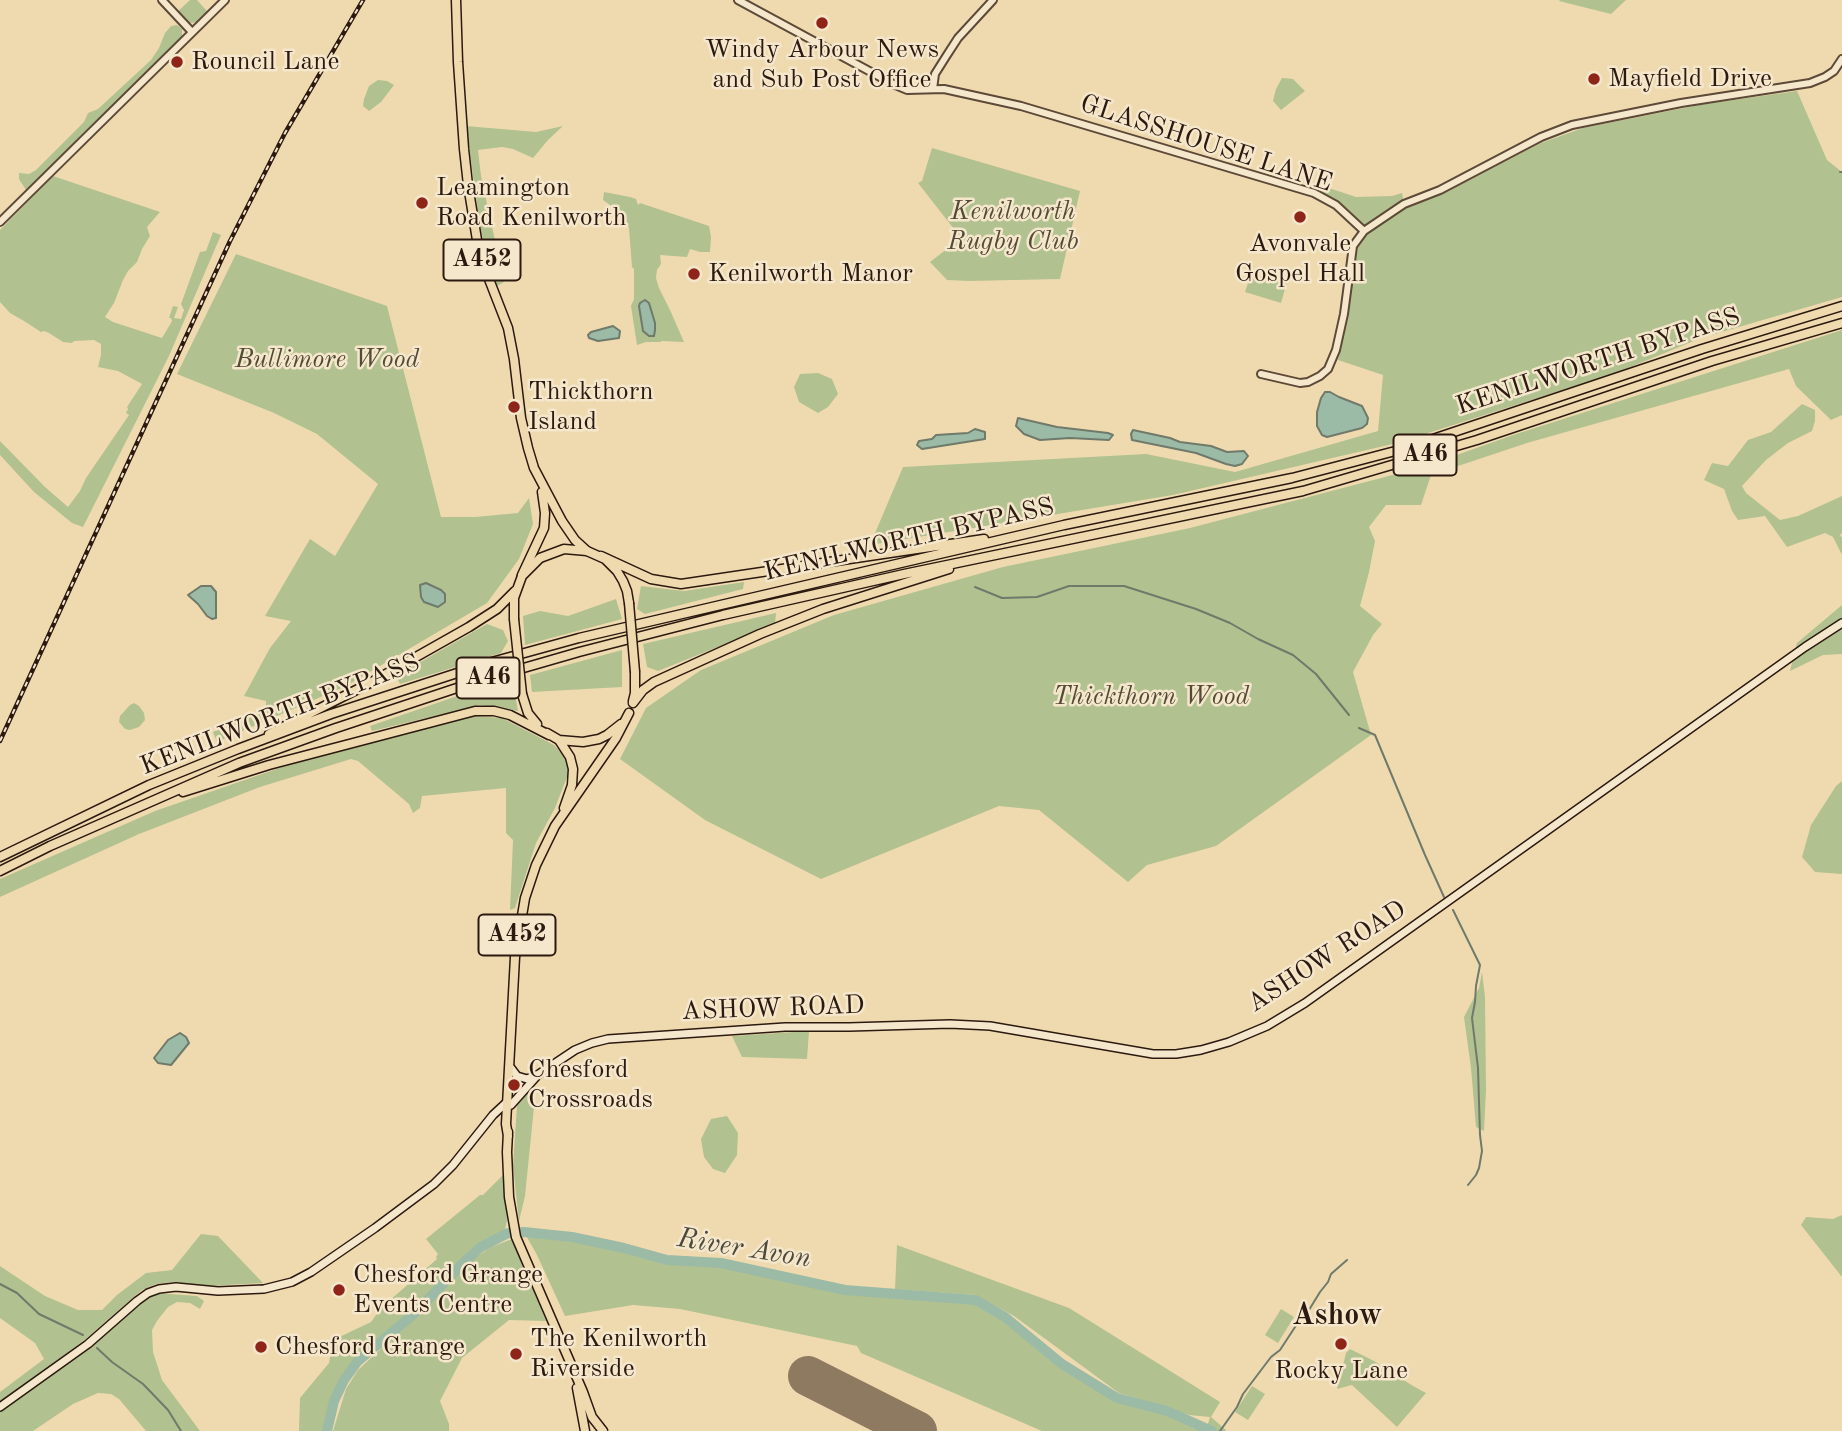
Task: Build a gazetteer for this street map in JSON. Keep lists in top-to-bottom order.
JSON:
{
  "streets": {
    "main road": [
      "A452",
      "KENILWORTH BYPASS",
      "A46",
      "ASHOW ROAD"
    ],
    "street": ["GLASSHOUSE LANE"]
  },
  "crossings": [
    ["A452", "ASHOW ROAD"]
  ],
  "districts": ["Ashow"],
  "water": ["River Avon"],
  "parks": ["Kenilworth Rugby Club", "Bullimore Wood", "Thickthorn Wood"],
  "places": [
    "Windy Arbour News and Sub Post Office",
    "Rouncil Lane",
    "Mayfield Drive",
    "Leamington Road Kenilworth",
    "Avonvale Gospel Hall",
    "Kenilworth Manor",
    "Thickthorn Island",
    "Chesford Crossroads",
    "Chesford Grange Events Centre",
    "Rocky Lane",
    "Chesford Grange",
    "The Kenilworth Riverside"
  ]
}
